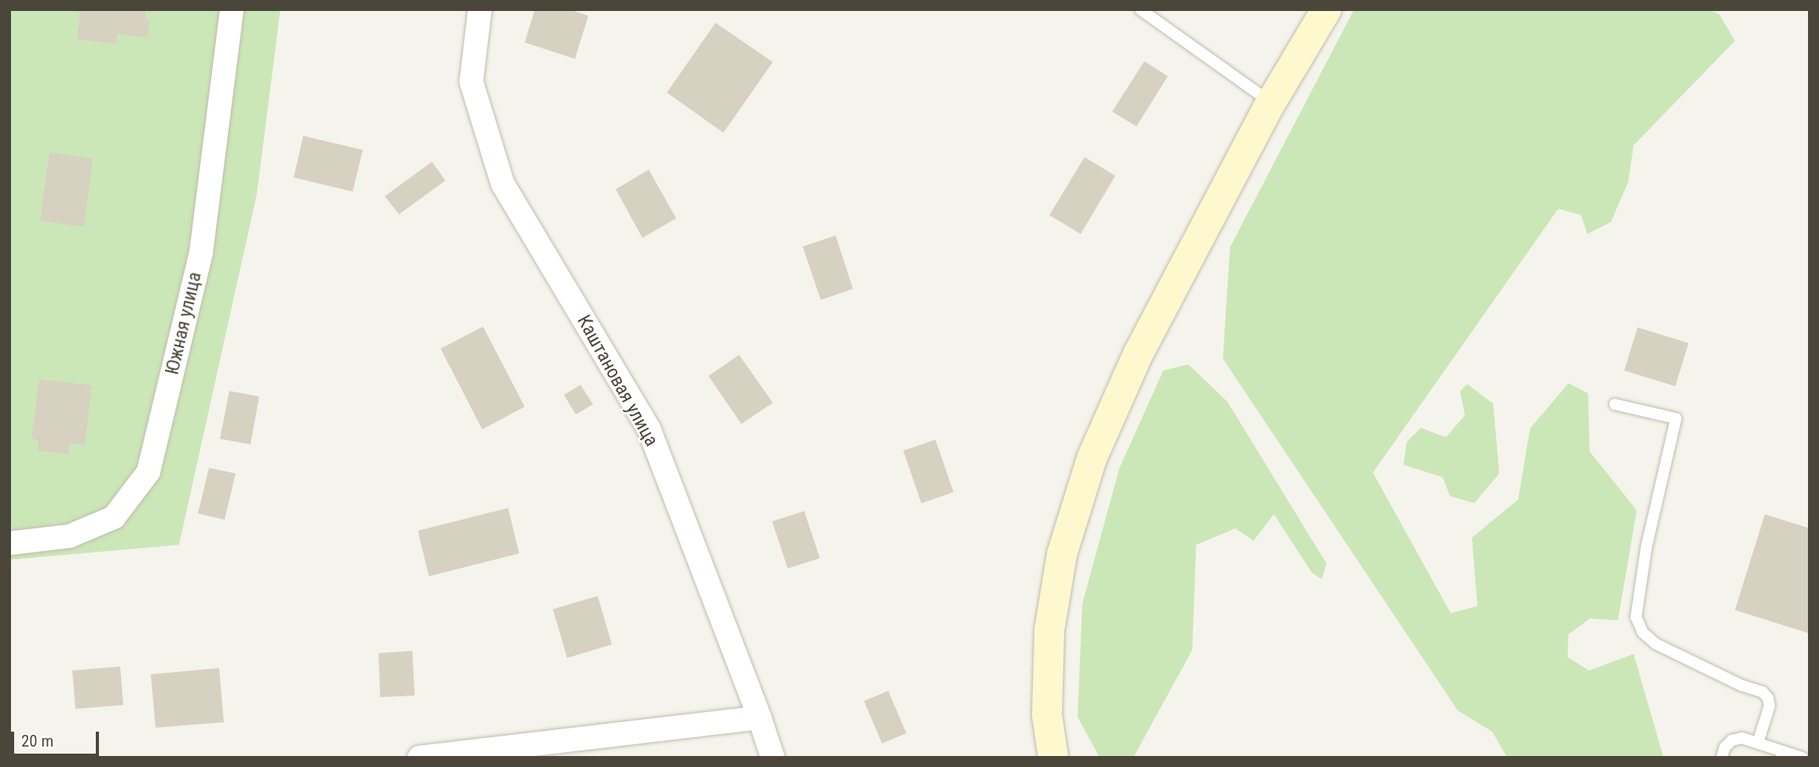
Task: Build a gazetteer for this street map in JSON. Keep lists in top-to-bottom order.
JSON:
{
  "streets": {
    "street": ["Южная улица", "Каштановая улица"]
  },
  "scale_bar": "20 m"
}
